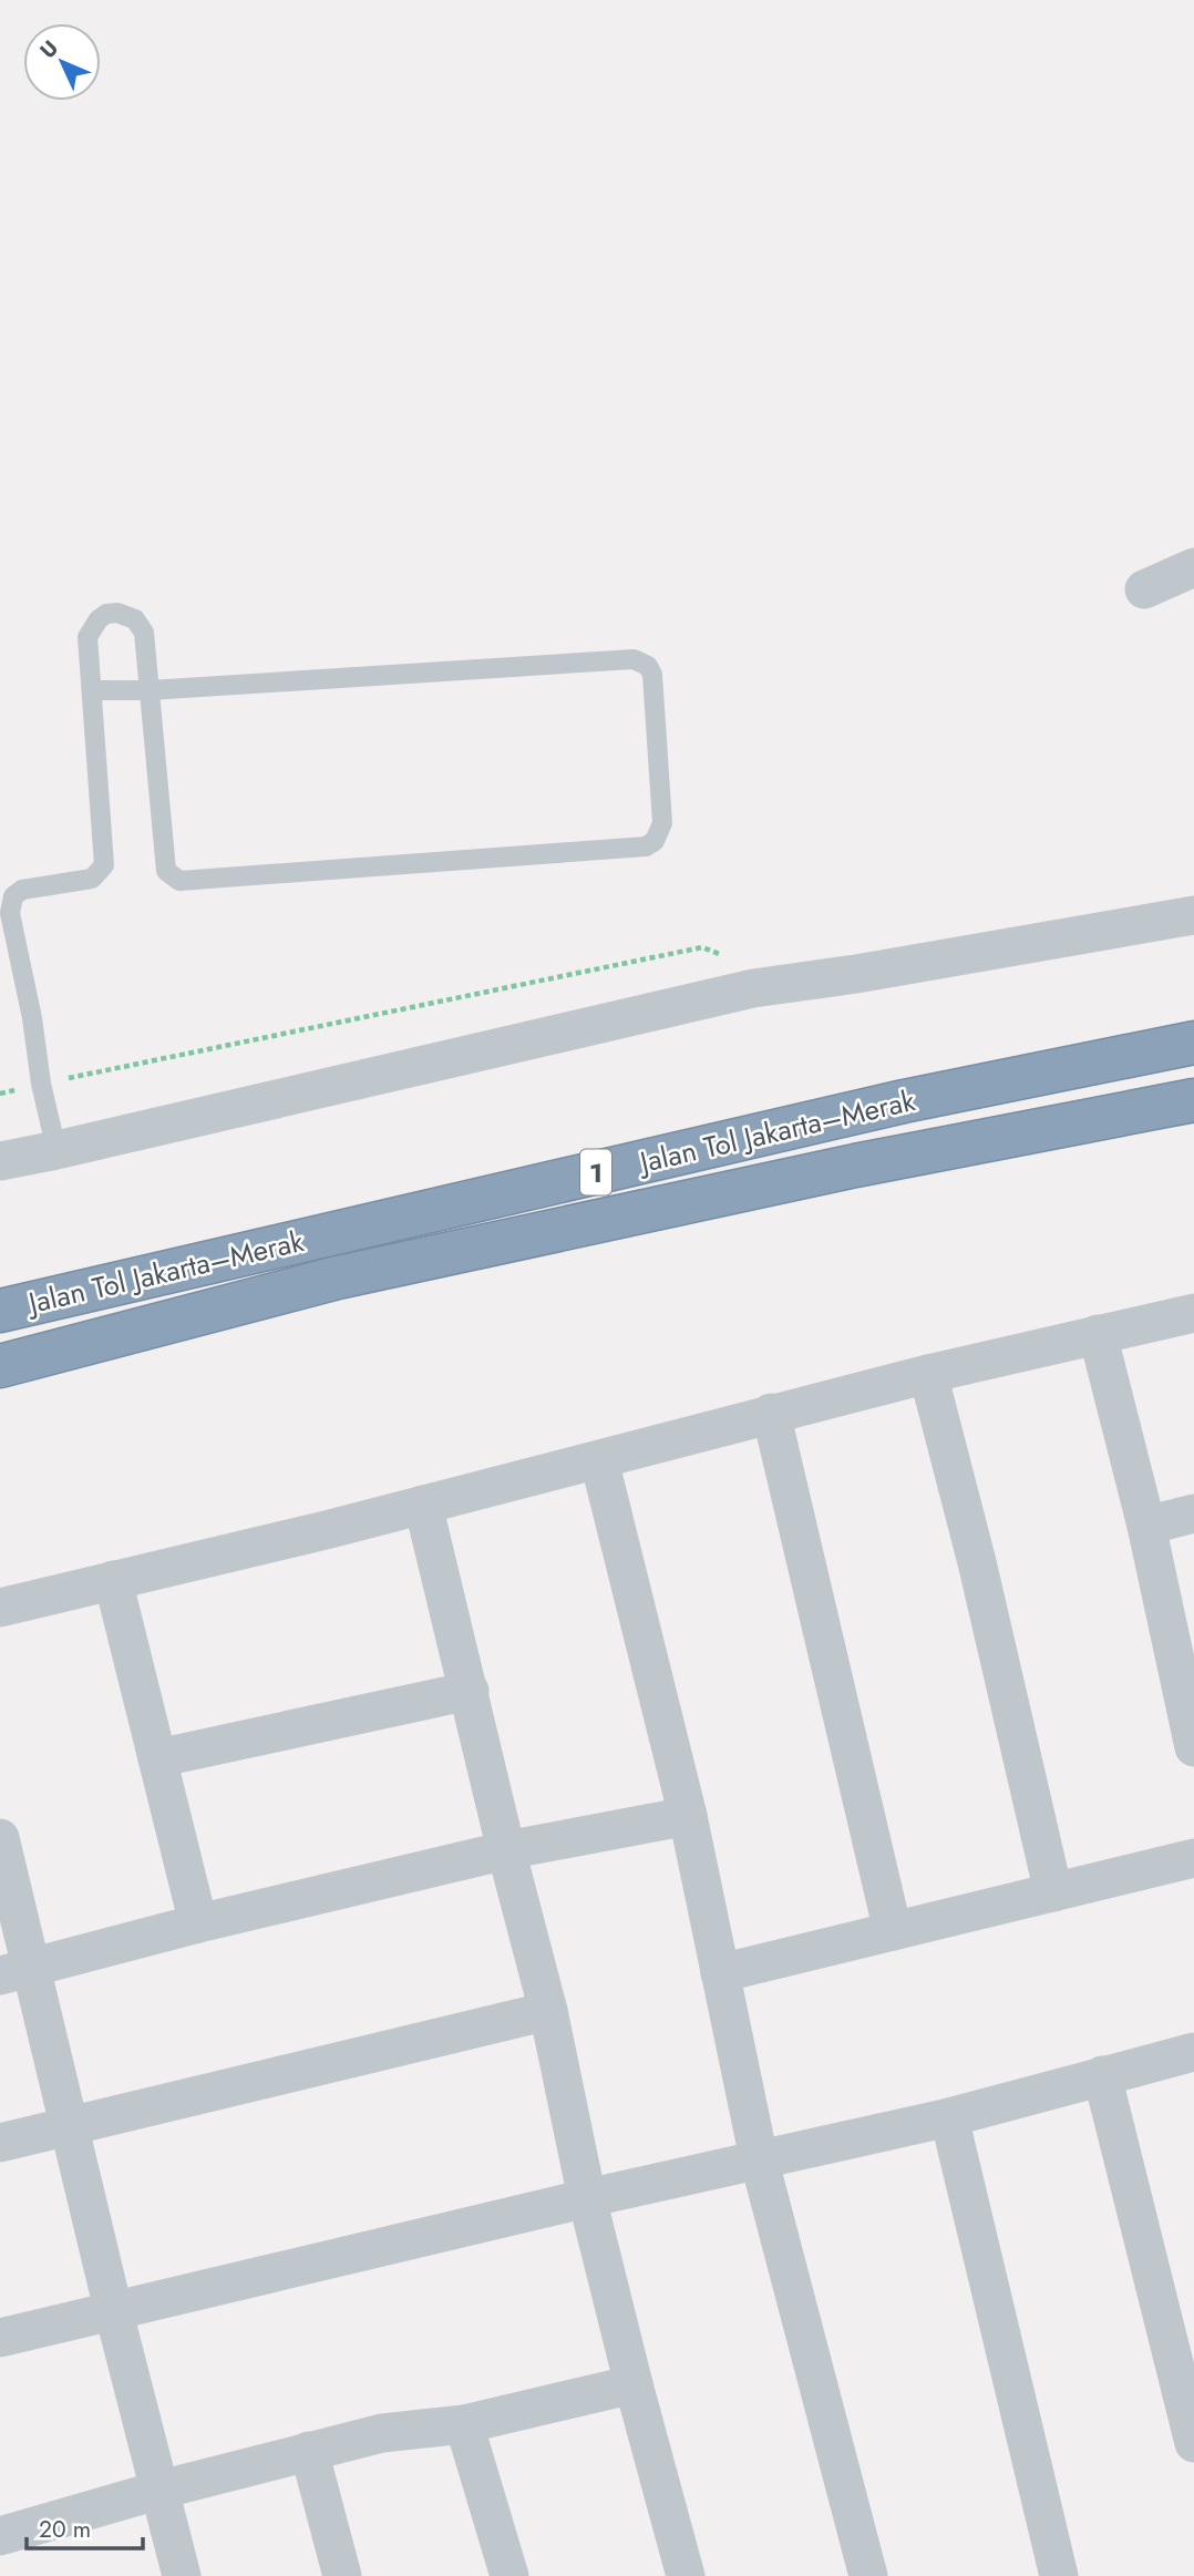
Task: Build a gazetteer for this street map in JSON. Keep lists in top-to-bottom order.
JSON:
{
  "streets": {
    "highway": ["Jalan Tol Jakarta–Merak", "1"]
  },
  "scale_bar": "20 m",
  "north": "top left"
}
